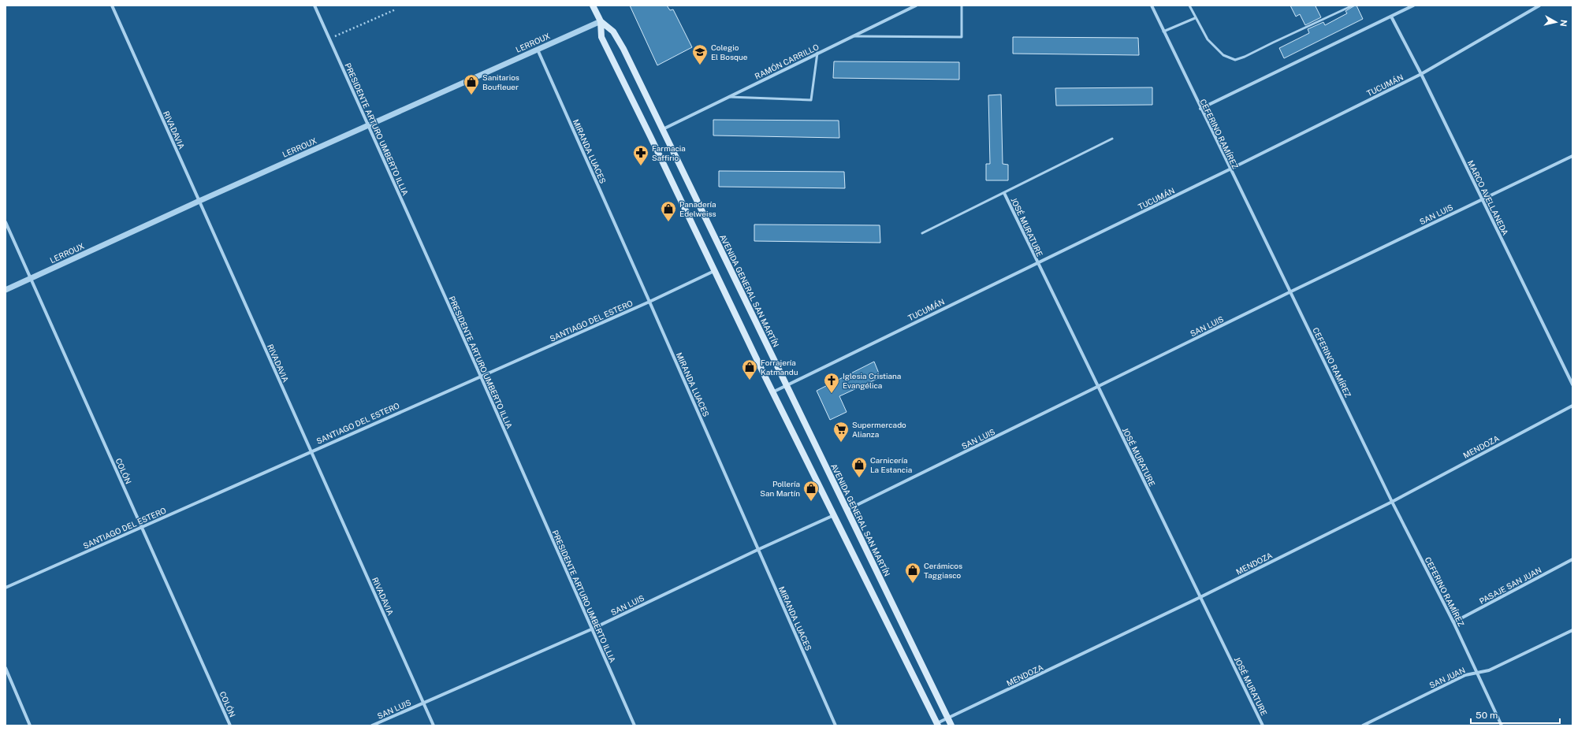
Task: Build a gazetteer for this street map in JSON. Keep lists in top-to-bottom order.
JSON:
{
  "streets": {
    "main road": ["AVENIDA GENERAL SAN MARTÍN"],
    "street": [
      "LERROUX",
      "RAMÓN CARRILLO",
      "TUCUMÁN",
      "PRESIDENTE ARTURO UMBERTO ILLIA",
      "RIVADAVIA",
      "CEFERINO RAMÍREZ",
      "MIRANDA LUACES",
      "MARCO AVELLANEDA",
      "SAN LUIS",
      "JOSÉ MURATURE",
      "SANTIAGO DEL ESTERO",
      "MENDOZA",
      "COLÓN",
      "PASAJE SAN JUAN",
      "SAN JUAN"
    ]
  },
  "crossings": [
    ["LERROUX", "PRESIDENTE ARTURO UMBERTO ILLIA"],
    ["LERROUX", "RIVADAVIA"],
    ["LERROUX", "MIRANDA LUACES"],
    ["LERROUX", "AVENIDA GENERAL SAN MARTÍN"],
    ["LERROUX", "COLÓN"],
    ["RAMÓN CARRILLO", "AVENIDA GENERAL SAN MARTÍN"],
    ["TUCUMÁN", "CEFERINO RAMÍREZ"],
    ["TUCUMÁN", "MARCO AVELLANEDA"],
    ["TUCUMÁN", "JOSÉ MURATURE"],
    ["TUCUMÁN", "AVENIDA GENERAL SAN MARTÍN"],
    ["PRESIDENTE ARTURO UMBERTO ILLIA", "SAN LUIS"],
    ["PRESIDENTE ARTURO UMBERTO ILLIA", "SANTIAGO DEL ESTERO"],
    ["RIVADAVIA", "SAN LUIS"],
    ["RIVADAVIA", "SANTIAGO DEL ESTERO"],
    ["CEFERINO RAMÍREZ", "SAN LUIS"],
    ["CEFERINO RAMÍREZ", "MENDOZA"],
    ["CEFERINO RAMÍREZ", "PASAJE SAN JUAN"],
    ["CEFERINO RAMÍREZ", "SAN JUAN"],
    ["MIRANDA LUACES", "SAN LUIS"],
    ["MIRANDA LUACES", "SANTIAGO DEL ESTERO"],
    ["MARCO AVELLANEDA", "SAN LUIS"],
    ["SAN LUIS", "JOSÉ MURATURE"],
    ["SAN LUIS", "AVENIDA GENERAL SAN MARTÍN"],
    ["JOSÉ MURATURE", "MENDOZA"],
    ["AVENIDA GENERAL SAN MARTÍN", "SANTIAGO DEL ESTERO"],
    ["AVENIDA GENERAL SAN MARTÍN", "MENDOZA"],
    ["SANTIAGO DEL ESTERO", "COLÓN"]
  ],
  "places": {
    "school or university": ["Colegio El Bosque"],
    "shop": [
      "Sanitarios Boufleuer",
      "Panadería Edelweiss",
      "Forrajería Katmandu",
      "Carnicería La Estancia",
      "Pollería San Martín",
      "Cerámicos Taggiasco"
    ],
    "pharmacy": ["Farmacia Saffirio"],
    "church": ["Iglesia Cristiana Evangélica"],
    "supermarket": ["Supermercado Alianza"]
  },
  "scale_bar": "50 m",
  "north": "right"
}
